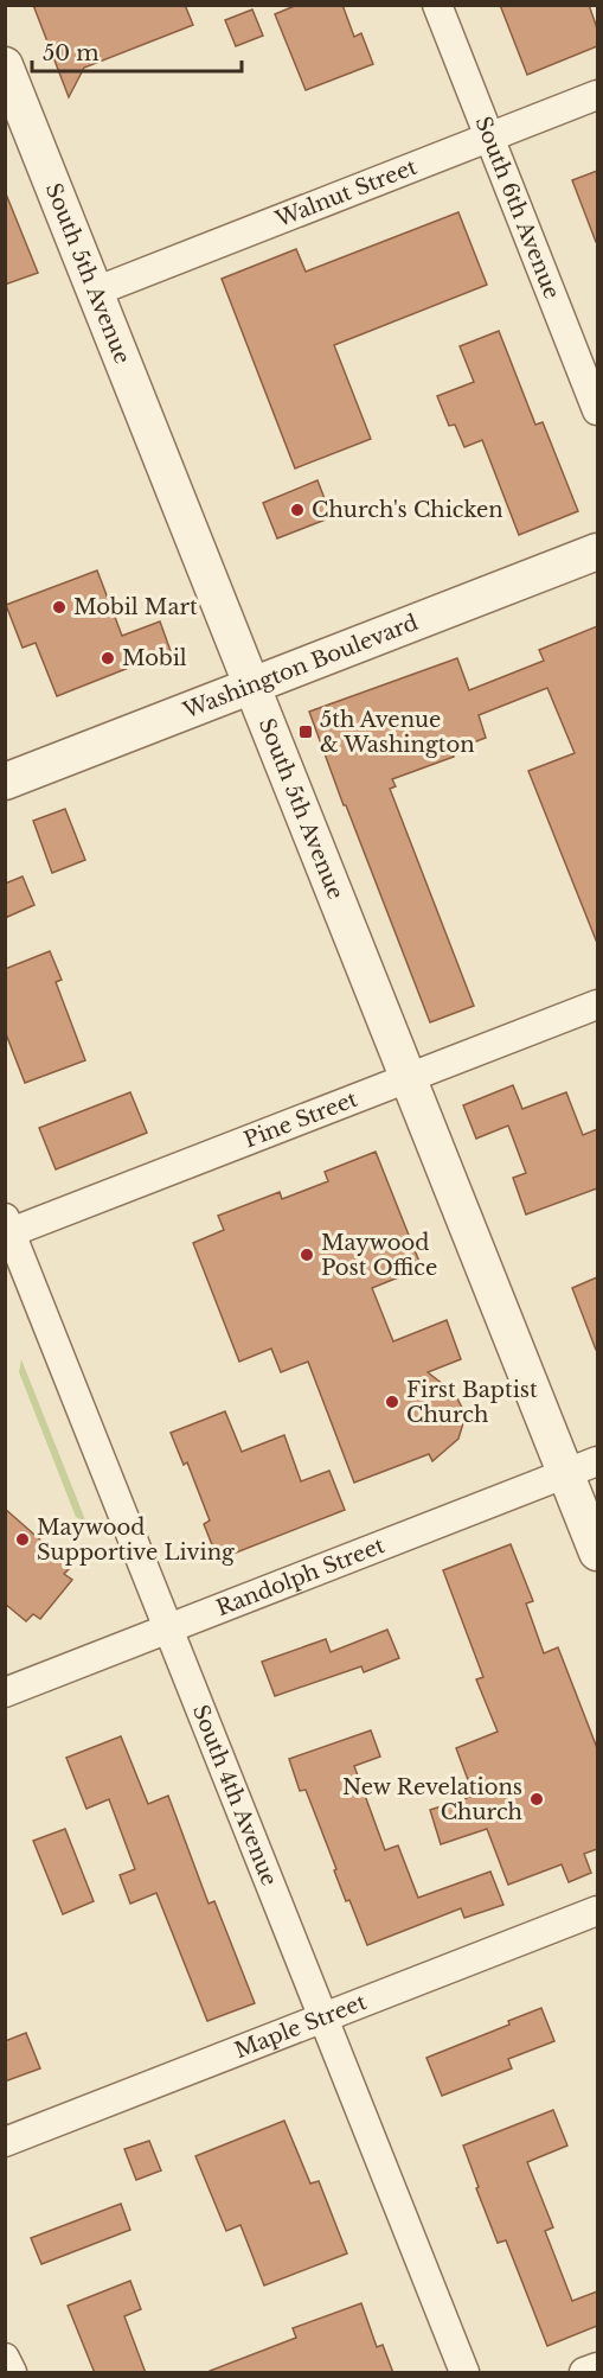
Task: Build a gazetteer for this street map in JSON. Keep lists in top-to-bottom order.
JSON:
{
  "streets": {
    "street": [
      "Walnut Street",
      "South 6th Avenue",
      "South 5th Avenue",
      "Washington Boulevard",
      "Pine Street",
      "Randolph Street",
      "South 4th Avenue",
      "Maple Street"
    ]
  },
  "crossings": [
    ["Walnut Street", "South 6th Avenue"],
    ["Walnut Street", "South 5th Avenue"],
    ["South 5th Avenue", "Washington Boulevard"],
    ["South 5th Avenue", "Pine Street"],
    ["South 5th Avenue", "Randolph Street"],
    ["Pine Street", "South 4th Avenue"],
    ["Randolph Street", "South 4th Avenue"],
    ["South 4th Avenue", "Maple Street"]
  ],
  "places": {
    "other": [
      "Church's Chicken",
      "Mobil Mart",
      "Mobil",
      "Maywood Post Office",
      "First Baptist Church",
      "Maywood Supportive Living",
      "New Revelations Church"
    ],
    "transit": ["5th Avenue & Washington"]
  },
  "scale_bar": "50 m"
}
